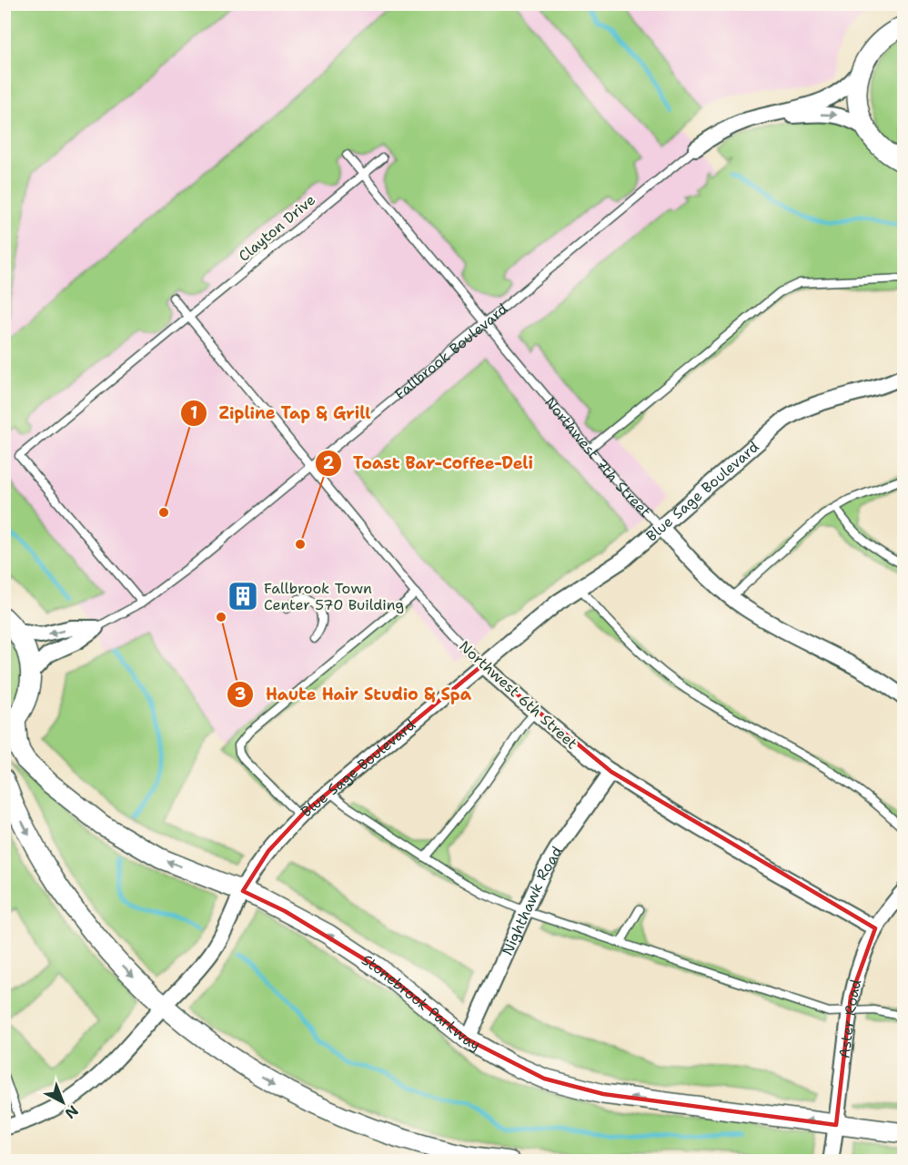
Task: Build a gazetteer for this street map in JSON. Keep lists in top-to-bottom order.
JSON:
{
  "streets": {
    "street": [
      "Fallbrook Boulevard",
      "Northwest 7th Street",
      "Blue Sage Boulevard",
      "Northwest 6th Street",
      "Nighthawk Road",
      "Stonebrook Parkway",
      "Aster Road"
    ],
    "lane": ["Clayton Drive"]
  },
  "crossings": [
    ["Clayton Drive", "Fallbrook Boulevard"],
    ["Clayton Drive", "Northwest 7th Street"],
    ["Clayton Drive", "Northwest 6th Street"],
    ["Fallbrook Boulevard", "Northwest 7th Street"],
    ["Fallbrook Boulevard", "Northwest 6th Street"],
    ["Northwest 7th Street", "Blue Sage Boulevard"],
    ["Blue Sage Boulevard", "Northwest 6th Street"],
    ["Blue Sage Boulevard", "Stonebrook Parkway"],
    ["Northwest 6th Street", "Nighthawk Road"],
    ["Northwest 6th Street", "Aster Road"],
    ["Nighthawk Road", "Stonebrook Parkway"],
    ["Stonebrook Parkway", "Aster Road"]
  ],
  "places": {
    "other": ["Zipline Tap & Grill", "Toast Bar-Coffee-Deli", "Haute Hair Studio & Spa"],
    "building": ["Fallbrook Town Center 570 Building"]
  },
  "north": "bottom right"
}
